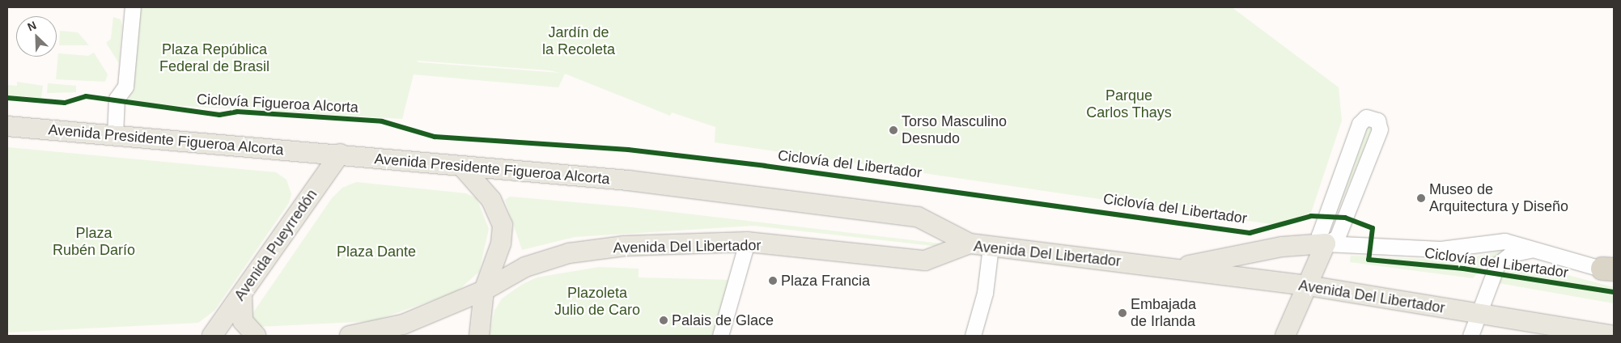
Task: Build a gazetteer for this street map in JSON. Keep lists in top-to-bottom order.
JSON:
{
  "streets": {
    "main road": ["Avenida Presidente Figueroa Alcorta", "Avenida Pueyrredón", "Avenida Del Libertador"],
    "cycle path": ["Ciclovía Figueroa Alcorta"]
  },
  "crossings": [
    ["Avenida Presidente Figueroa Alcorta", "Avenida Pueyrredón"],
    ["Avenida Presidente Figueroa Alcorta", "Avenida Del Libertador"]
  ],
  "parks": [
    "Jardín de la Recoleta",
    "Plaza República Federal de Brasil",
    "Parque Carlos Thays",
    "Plaza Rubén Darío",
    "Plaza Dante",
    "Plazoleta Julio de Caro"
  ],
  "places": [
    "Torso Masculino Desnudo",
    "Museo de Arquitectura y Diseño",
    "Plaza Francia",
    "Embajada de Irlanda",
    "Palais de Glace"
  ],
  "north": "top left"
}
